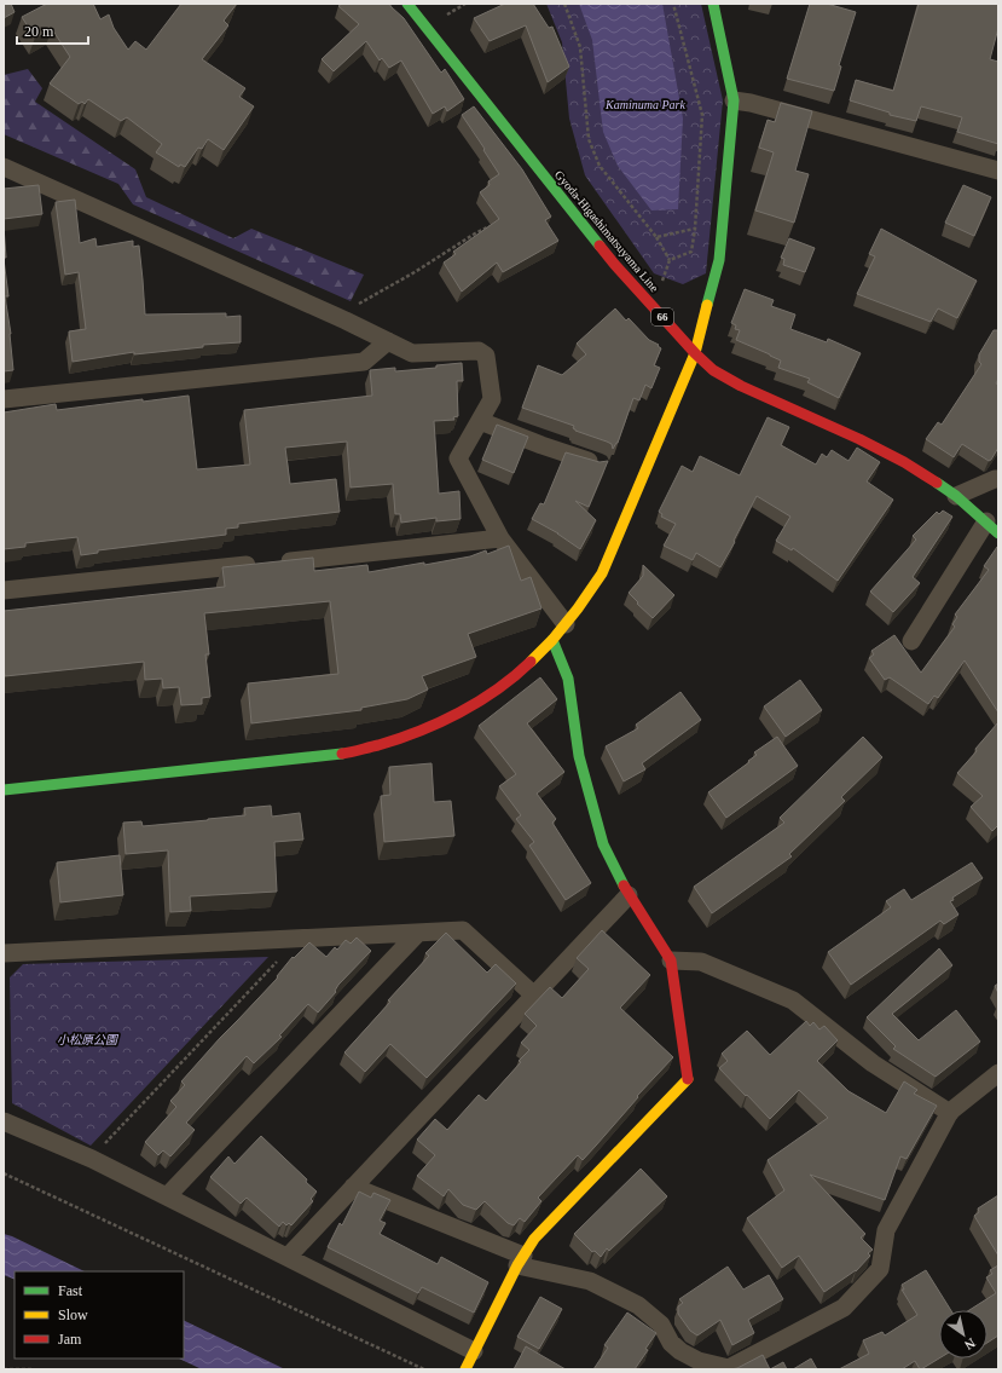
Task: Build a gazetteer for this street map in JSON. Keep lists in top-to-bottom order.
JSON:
{
  "streets": {
    "street": ["Gyoda-Higashimatsuyama Line", "66"]
  },
  "parks": ["Kaminuma Park", "小松原公園"],
  "legend": ["Fast", "Slow", "Jam"],
  "scale_bar": "20 m",
  "north": "bottom right"
}
